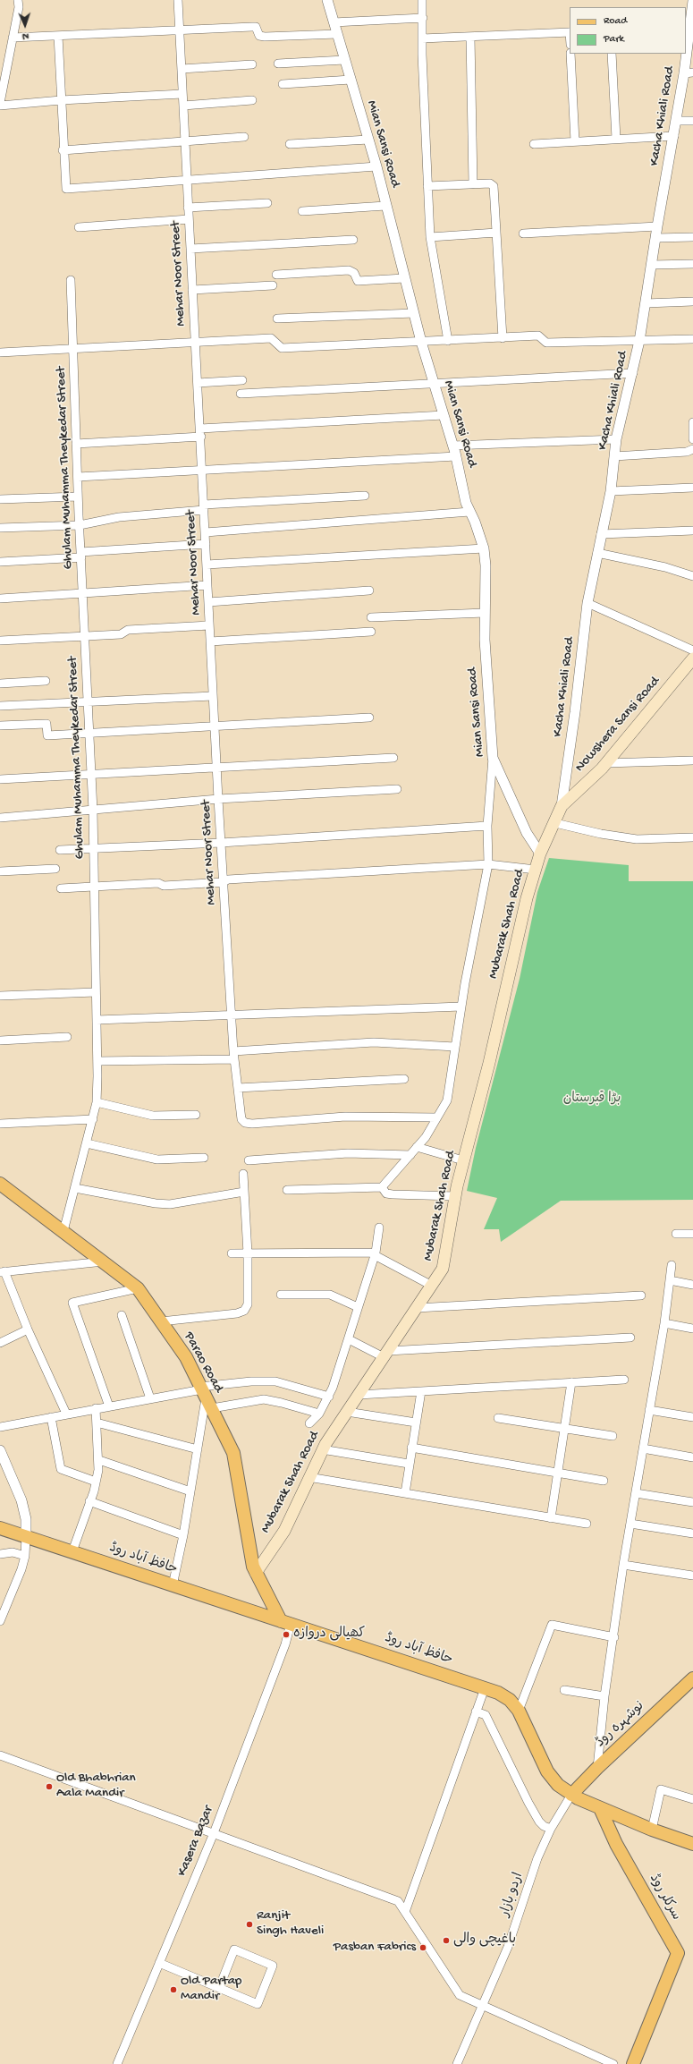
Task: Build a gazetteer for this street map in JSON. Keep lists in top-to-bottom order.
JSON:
{
  "streets": {
    "main road": [
      "Nowshera Sansi Road",
      "Mubarak Shah Road",
      "Parao Road",
      "حافظ آباد روڈ",
      "نوشہرہ روڈ",
      "سرکلر روڈ"
    ],
    "street": [
      "Kacha Khiali Road",
      "Mian Sansi Road",
      "Mehar Noor Street",
      "Ghulam Muhamma Theykedar Street",
      "Kasera Bazar",
      "اردو بازار"
    ]
  },
  "crossings": [
    ["Kacha Khiali Road", "Nowshera Sansi Road"],
    ["Kacha Khiali Road", "Mubarak Shah Road"],
    ["Mian Sansi Road", "Mubarak Shah Road"],
    ["Ghulam Muhamma Theykedar Street", "Parao Road"],
    ["Nowshera Sansi Road", "Mubarak Shah Road"],
    ["Mubarak Shah Road", "Parao Road"],
    ["Parao Road", "حافظ آباد روڈ"],
    ["Parao Road", "Kasera Bazar"],
    ["حافظ آباد روڈ", "نوشہرہ روڈ"],
    ["حافظ آباد روڈ", "Kasera Bazar"],
    ["حافظ آباد روڈ", "اردو بازار"],
    ["حافظ آباد روڈ", "سرکلر روڈ"],
    ["نوشہرہ روڈ", "اردو بازار"]
  ],
  "parks": ["بڑا قبرستان"],
  "places": [
    "کھیالی دروازہ",
    "Old Bhabhrian Aala Mandir",
    "Ranjit Singh Haveli",
    "باغیچی والی",
    "Pasban Fabrics",
    "Old Partap Mandir"
  ],
  "legend": ["Road", "Park"],
  "north": "bottom"
}
